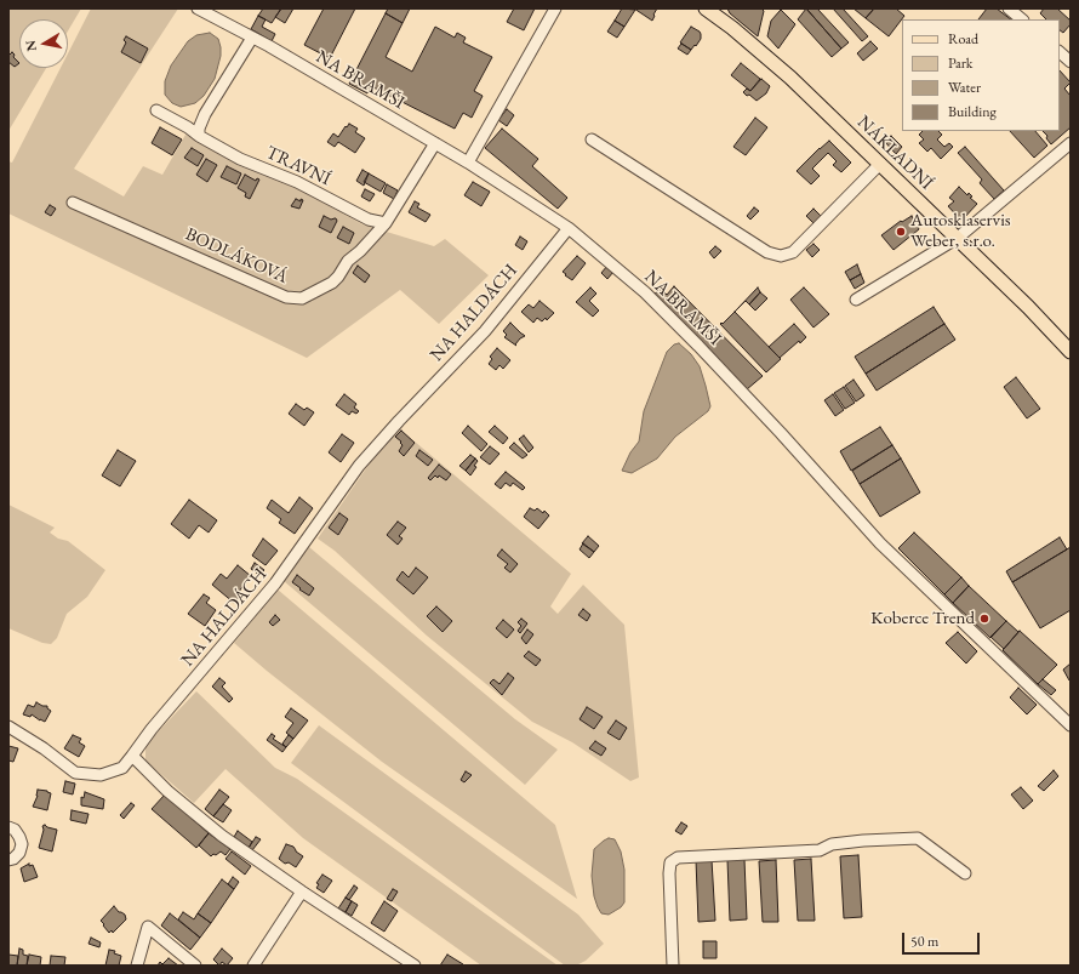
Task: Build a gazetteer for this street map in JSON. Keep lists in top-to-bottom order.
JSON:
{
  "streets": {
    "main road": ["NÁKLADNÍ"],
    "street": [
      "NA BRAMŠI",
      "TRAVNÍ",
      "BODLÁKOVÁ",
      "NA HALDÁCH"
    ]
  },
  "crossings": [
    ["NA BRAMŠI", "BODLÁKOVÁ"],
    ["NA BRAMŠI", "NA HALDÁCH"],
    ["TRAVNÍ", "BODLÁKOVÁ"]
  ],
  "places": ["Autosklaservis Weber, s.r.o.", "Koberce Trend"],
  "legend": [
    "Road",
    "Park",
    "Water",
    "Building"
  ],
  "scale_bar": "50 m",
  "north": "left"
}
